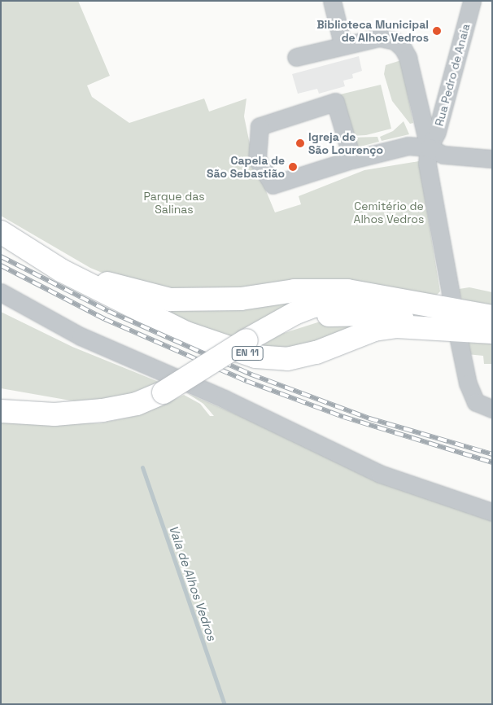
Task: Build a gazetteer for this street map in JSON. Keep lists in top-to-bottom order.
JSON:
{
  "streets": {
    "main road": ["EN 11"],
    "street": ["Rua Pedro de Anaia"]
  },
  "water": ["Vala de Alhos Vedros"],
  "parks": ["Parque das Salinas", "Cemitério de Alhos Vedros"],
  "places": ["Biblioteca Municipal de Alhos Vedros", "Igreja de São Lourenço", "Capela de São Sebastião"]
}
